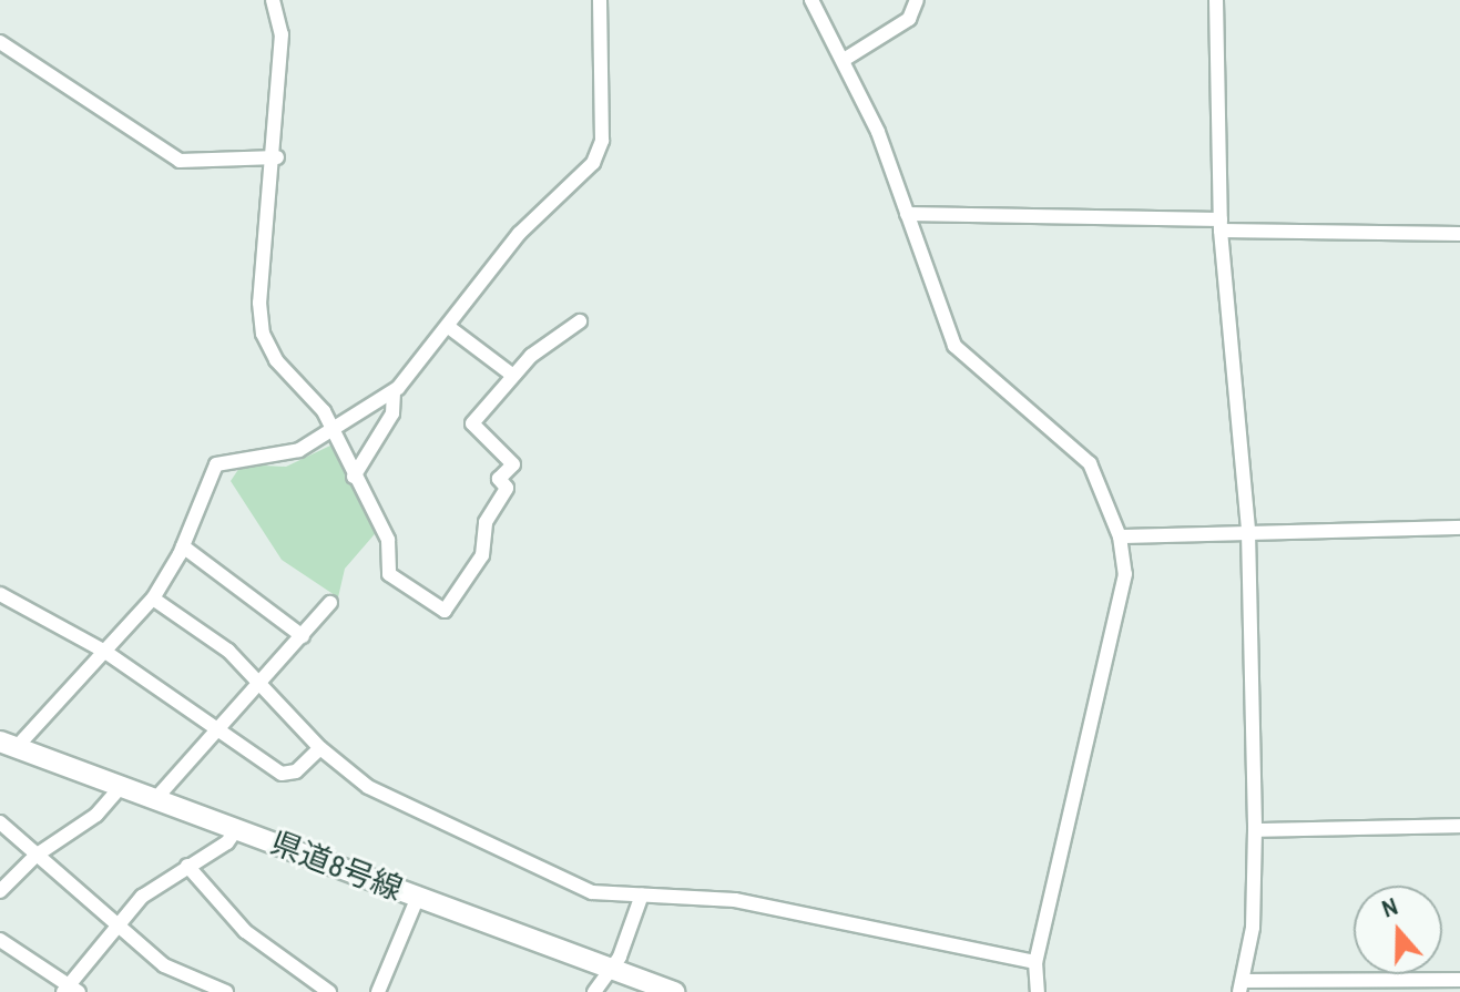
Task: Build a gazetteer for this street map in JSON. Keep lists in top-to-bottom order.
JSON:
{
  "streets": {
    "main road": ["県道8号線"]
  },
  "north": "top"
}
